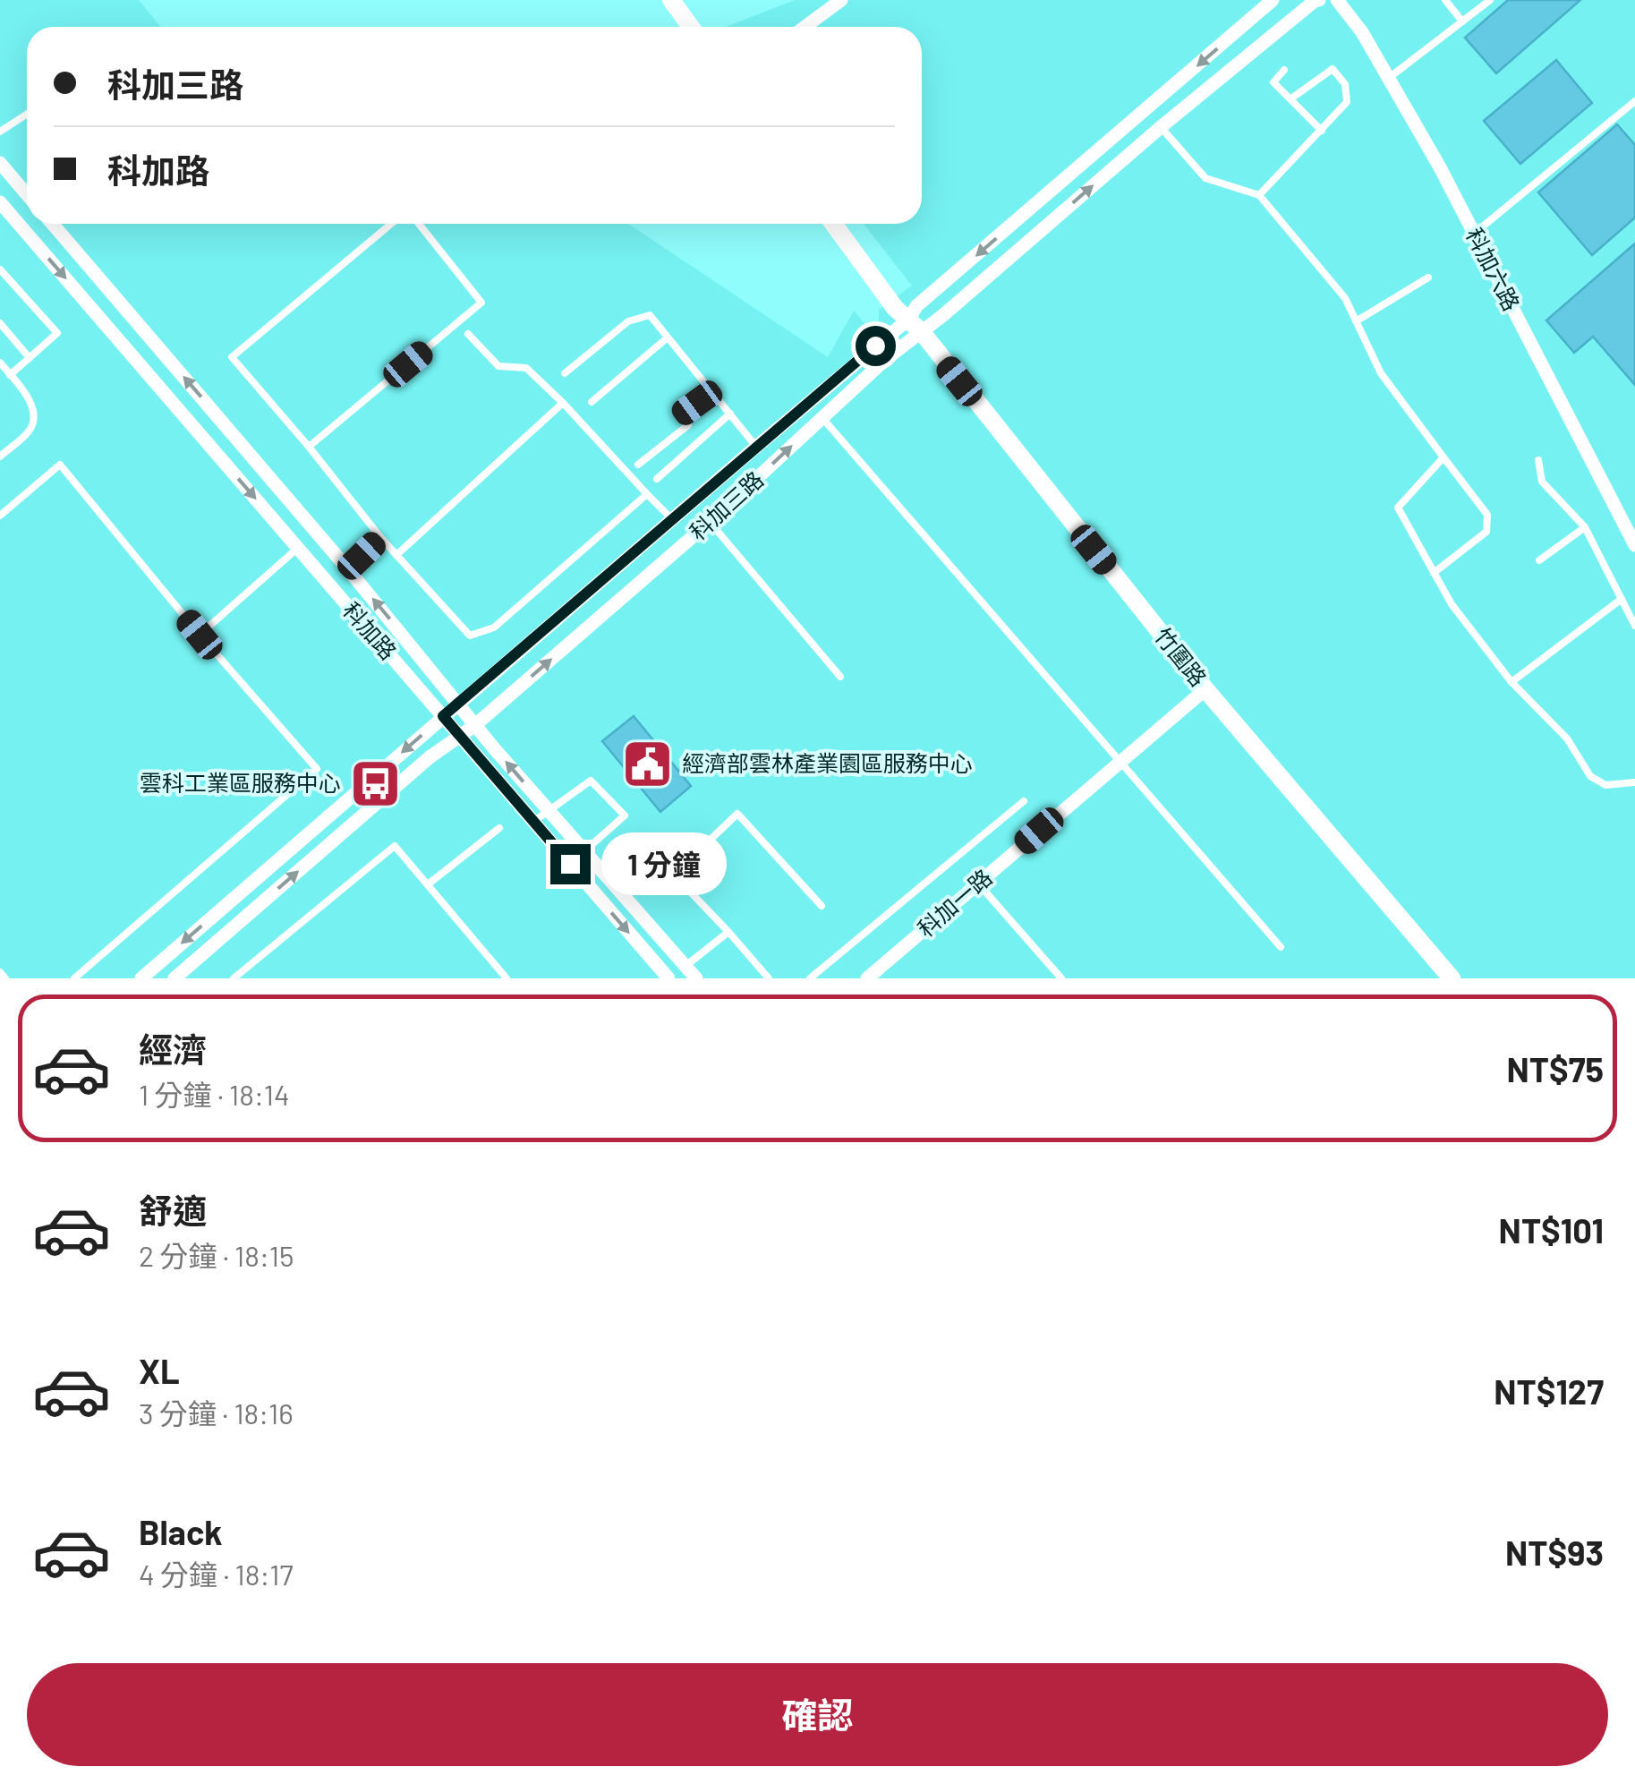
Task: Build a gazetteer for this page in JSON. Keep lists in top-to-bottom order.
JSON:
{
  "streets": {
    "street": [
      "科加六路",
      "科加三路",
      "科加路",
      "竹圍路",
      "科加一路"
    ]
  },
  "crossings": [
    ["科加三路", "科加路"],
    ["科加三路", "竹圍路"],
    ["竹圍路", "科加一路"]
  ],
  "places": {
    "public building": ["經濟部雲林產業園區服務中心"],
    "bus stop": ["雲科工業區服務中心"]
  },
  "page": {
    "banner": ["科加三路", "科加路"],
    "bubble": "1 分鐘",
    "list": [
      {
        "name": "經濟",
        "note": "1 分鐘 · 18:14",
        "value": "NT$75"
      },
      {
        "name": "舒適",
        "note": "2 分鐘 · 18:15",
        "value": "NT$101"
      },
      {
        "name": "XL",
        "note": "3 分鐘 · 18:16",
        "value": "NT$127"
      },
      {
        "name": "Black",
        "note": "4 分鐘 · 18:17",
        "value": "NT$93"
      }
    ],
    "buttons": "確認"
  }
}
